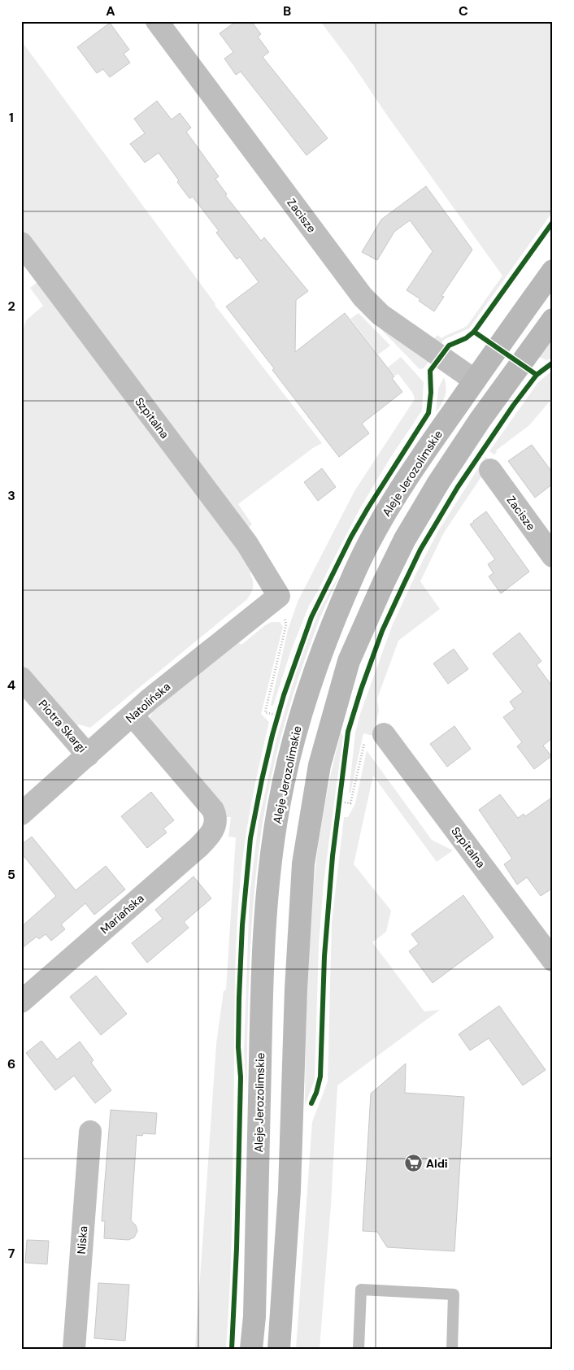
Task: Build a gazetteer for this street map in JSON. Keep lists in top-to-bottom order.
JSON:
{
  "streets": {
    "main road": ["Aleje Jerozolimskie"],
    "street": [
      "Zacisze",
      "Szpitalna",
      "Natolińska",
      "Piotra Skargi",
      "Mariańska",
      "Niska"
    ]
  },
  "crossings": [
    ["Zacisze", "Aleje Jerozolimskie"],
    ["Szpitalna", "Natolińska"],
    ["Natolińska", "Piotra Skargi"],
    ["Natolińska", "Mariańska"]
  ],
  "places": {
    "supermarket": ["Aldi"]
  },
  "grid": {
    "columns": ["A", "B", "C"],
    "rows": [
      "1",
      "2",
      "3",
      "4",
      "5",
      "6",
      "7"
    ]
  }
}
